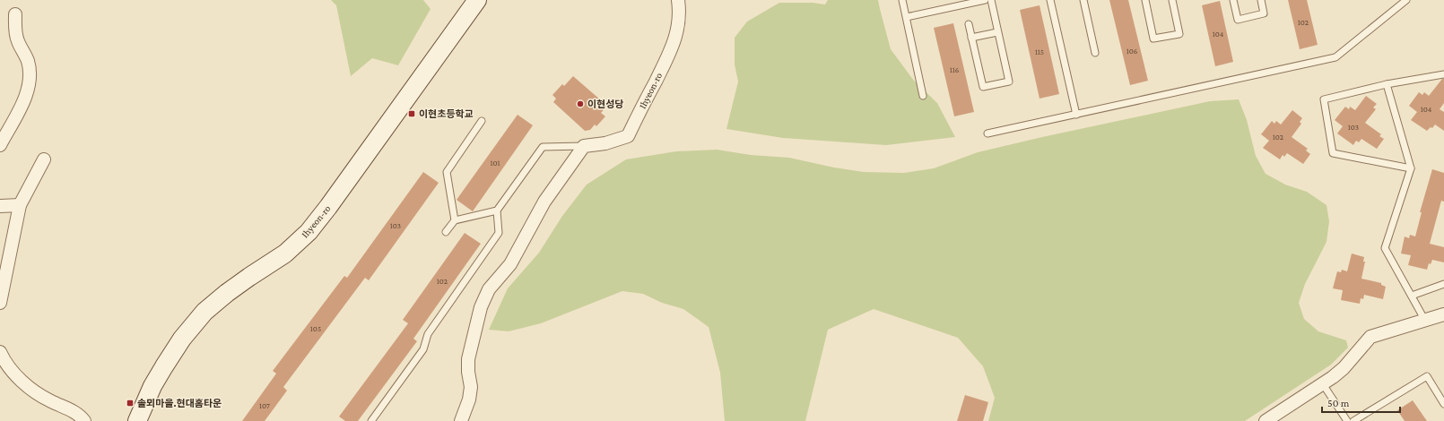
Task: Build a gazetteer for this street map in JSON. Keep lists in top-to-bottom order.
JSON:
{
  "streets": {
    "street": ["Ihyeon-ro"]
  },
  "places": {
    "other": ["이현성당"],
    "transit": ["이현초등학교", "솔뫼마을.현대홈타운"]
  },
  "house_numbers": [
    "102",
    "104",
    "106",
    "115",
    "116",
    "104",
    "103",
    "102",
    "101",
    "103",
    "102",
    "105",
    "107"
  ],
  "scale_bar": "50 m"
}
